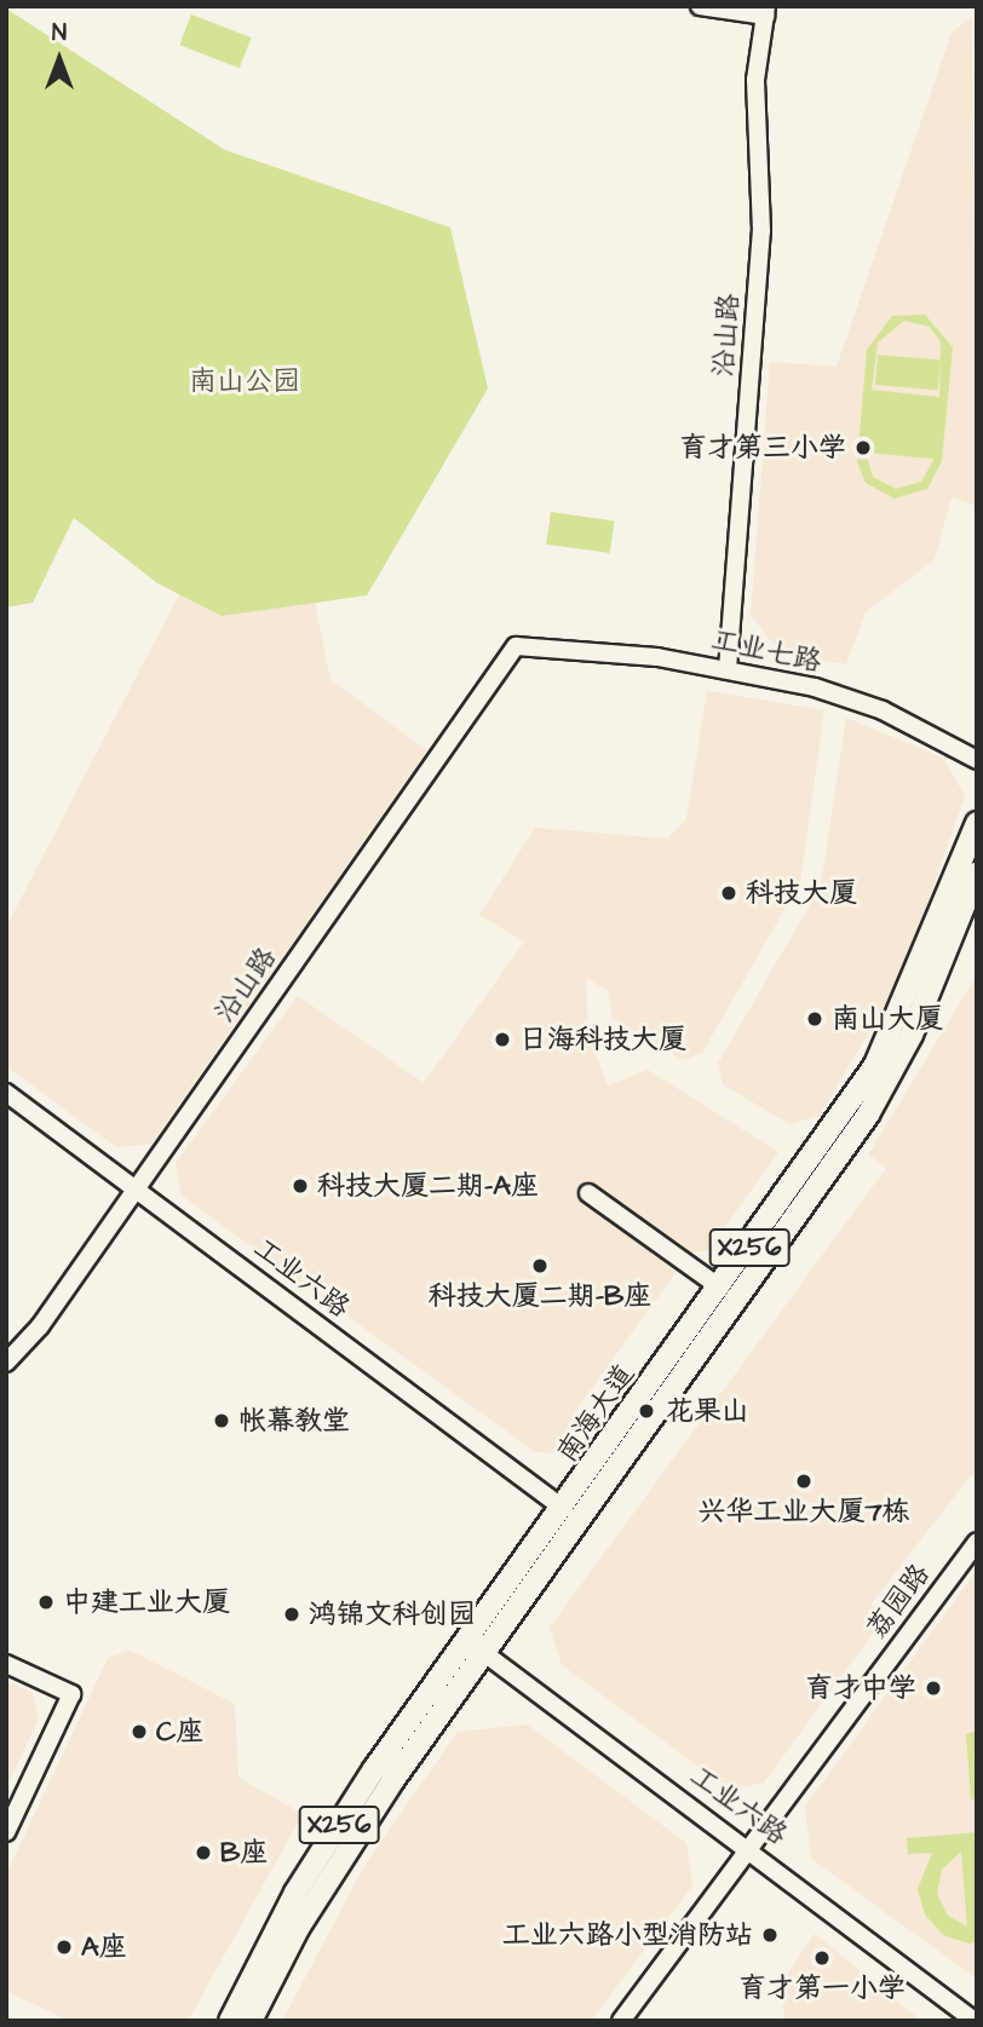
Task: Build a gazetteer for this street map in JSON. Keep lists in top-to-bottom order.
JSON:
{
  "streets": {
    "main road": ["X256", "南海大道"],
    "street": [
      "沿山路",
      "工业七路",
      "工业六路",
      "荔园路"
    ]
  },
  "crossings": [
    ["沿山路", "工业七路"],
    ["沿山路", "工业六路"],
    ["工业六路", "南海大道"],
    ["工业六路", "荔园路"]
  ],
  "parks": ["南山公园"],
  "places": [
    "育才第三小学",
    "科技大厦",
    "南山大厦",
    "日海科技大厦",
    "科技大厦二期-A座",
    "科技大厦二期-B座",
    "花果山",
    "帐幕教堂",
    "兴华工业大厦7栋",
    "中建工业大厦",
    "鸿锦文科创园",
    "育才中学",
    "C座",
    "B座",
    "工业六路小型消防站",
    "A座",
    "育才第一小学"
  ],
  "north": "top"
}
